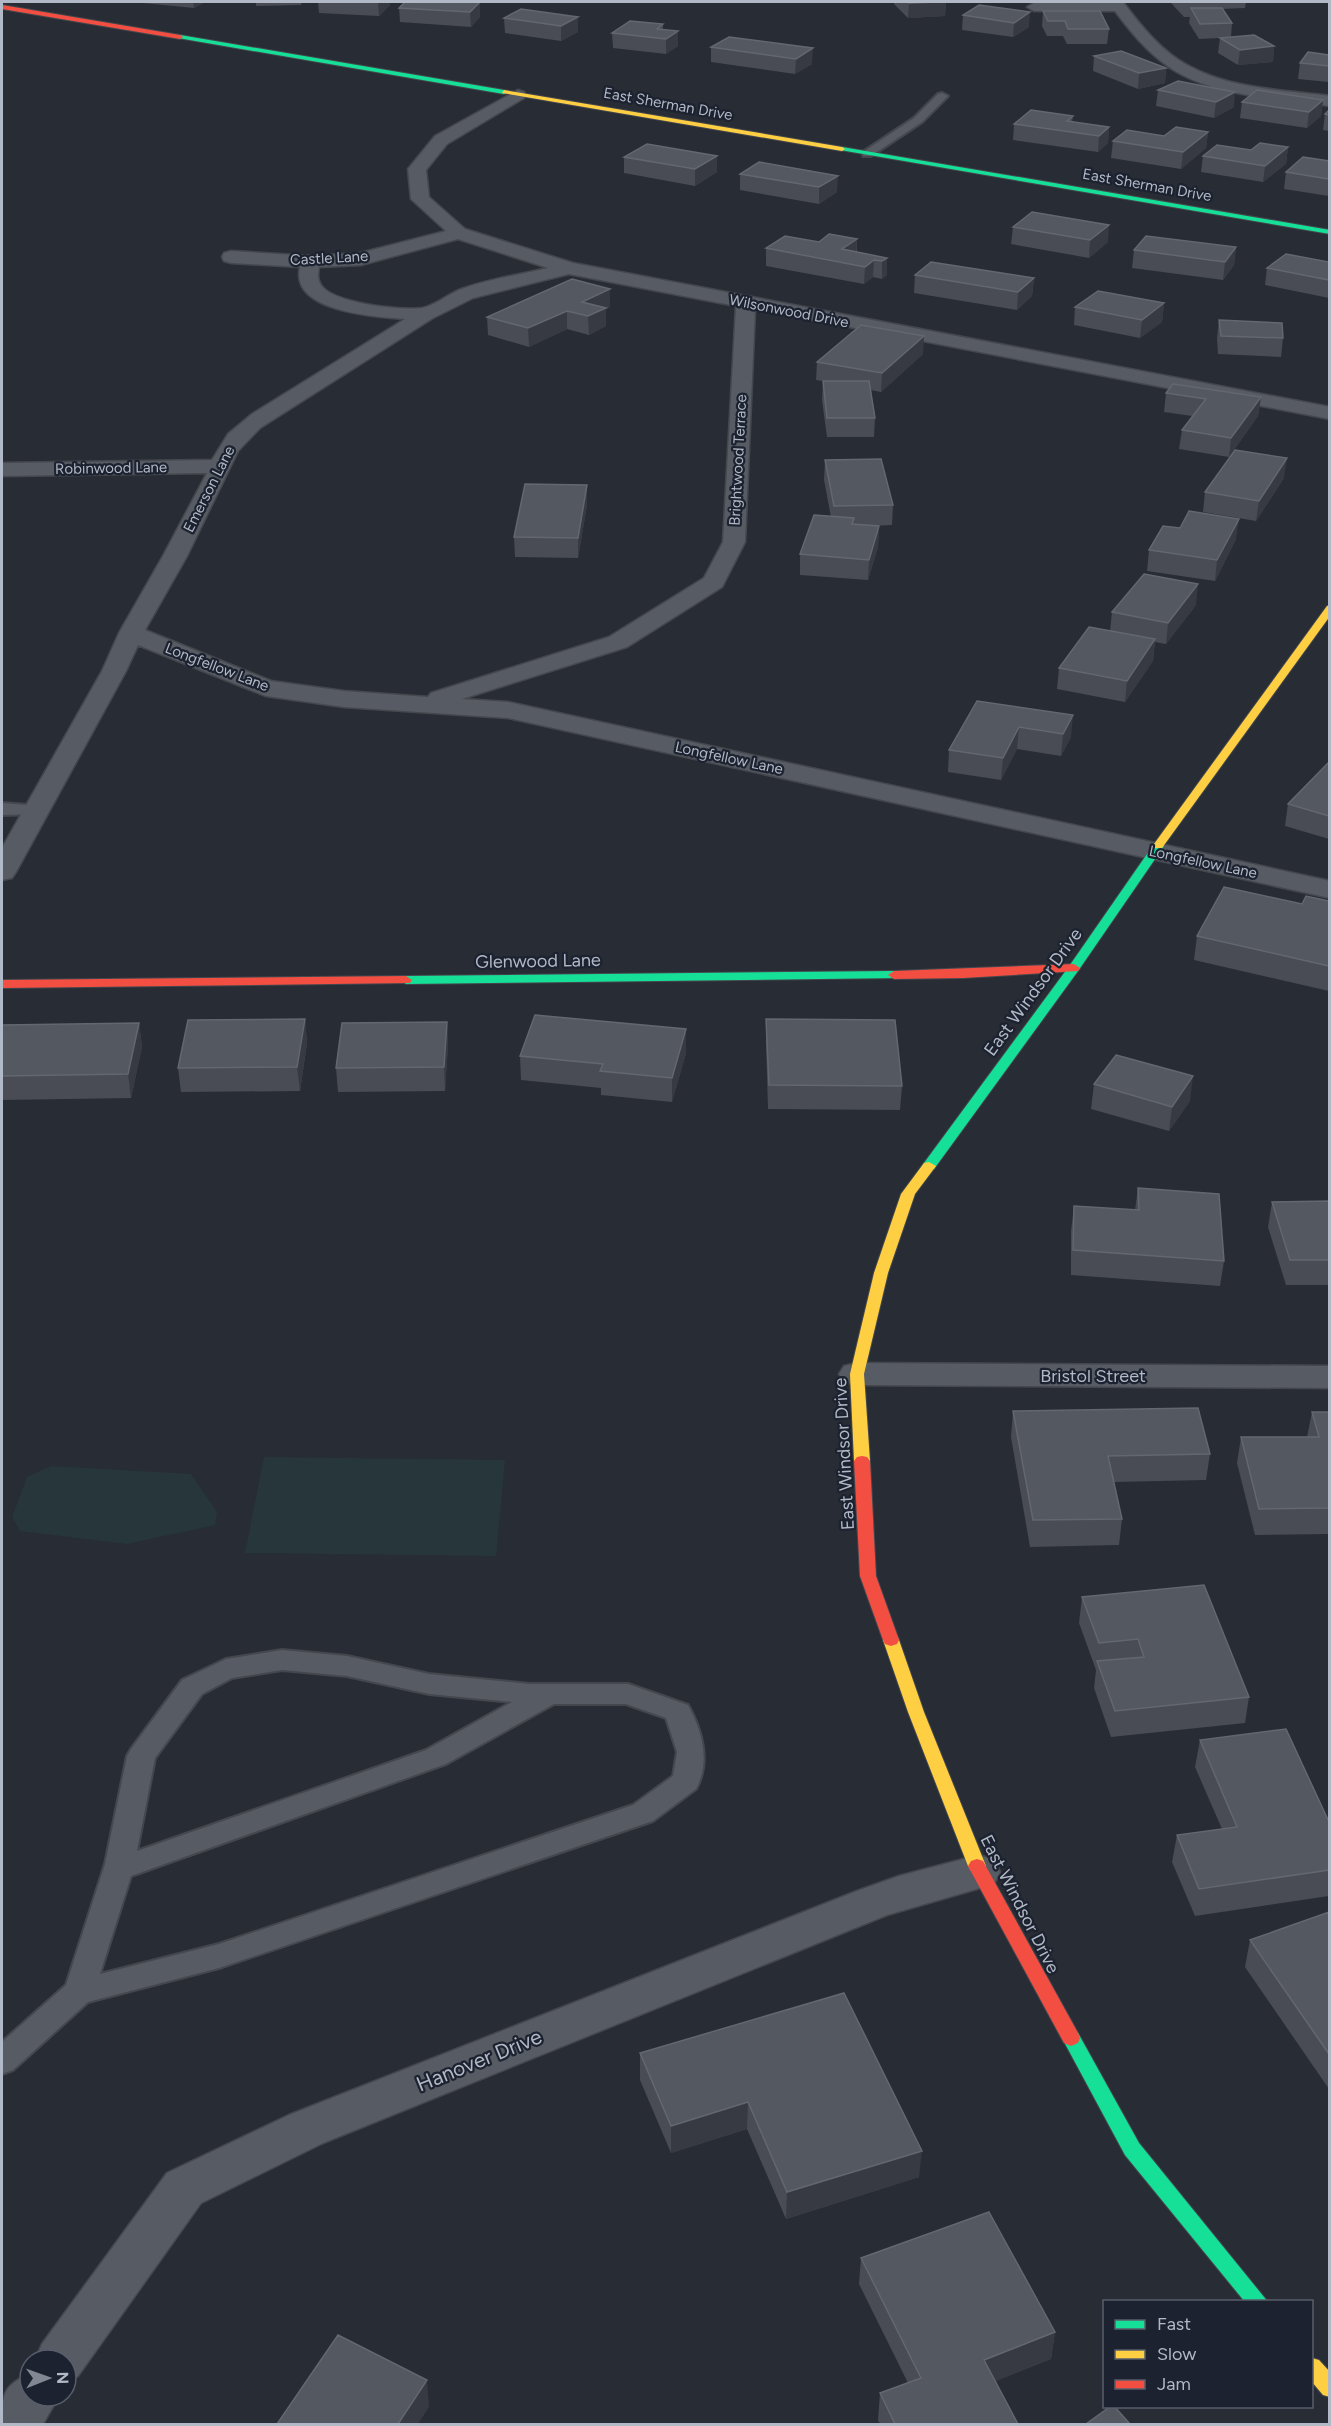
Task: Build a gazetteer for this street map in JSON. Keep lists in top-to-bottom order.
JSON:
{
  "streets": {
    "street": [
      "East Sherman Drive",
      "Castle Lane",
      "Wilsonwood Drive",
      "Brightwood Terrace",
      "Robinwood Lane",
      "Emerson Lane",
      "Longfellow Lane",
      "Glenwood Lane",
      "East Windsor Drive",
      "Bristol Street",
      "Hanover Drive"
    ]
  },
  "crossings": [
    ["East Sherman Drive", "Wilsonwood Drive"],
    ["Castle Lane", "Wilsonwood Drive"],
    ["Wilsonwood Drive", "Brightwood Terrace"],
    ["Wilsonwood Drive", "Emerson Lane"],
    ["Brightwood Terrace", "Longfellow Lane"],
    ["Robinwood Lane", "Emerson Lane"],
    ["Emerson Lane", "Longfellow Lane"],
    ["Longfellow Lane", "East Windsor Drive"],
    ["Glenwood Lane", "East Windsor Drive"],
    ["East Windsor Drive", "Bristol Street"],
    ["East Windsor Drive", "Hanover Drive"]
  ],
  "legend": ["Fast", "Slow", "Jam"],
  "north": "right"
}
